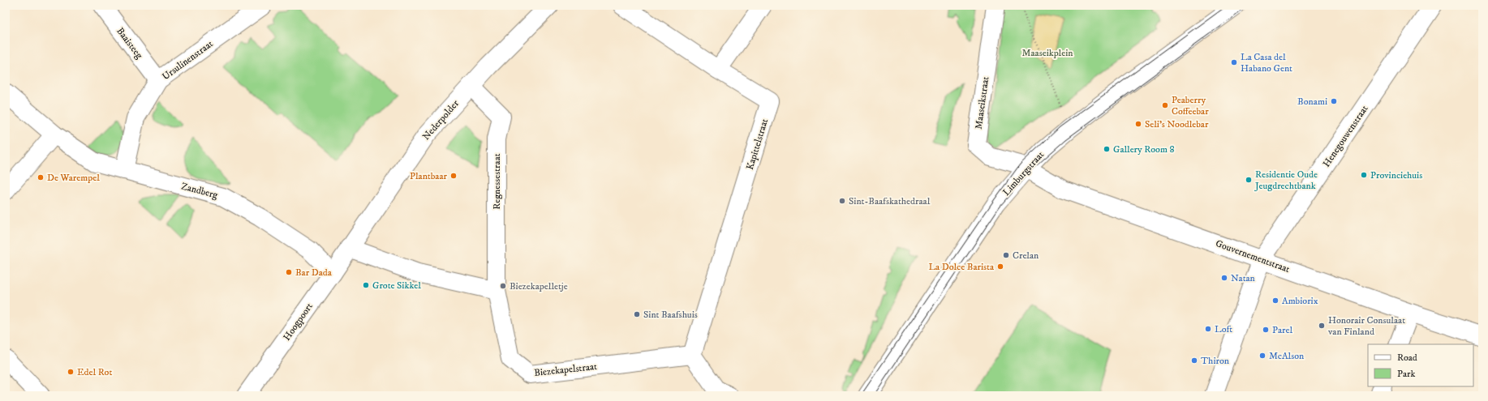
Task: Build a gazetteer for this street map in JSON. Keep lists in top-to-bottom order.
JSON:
{
  "streets": {
    "street": [
      "Baaisteeg",
      "Ursulinenstraat",
      "Maaseikstraat",
      "Nederpolder",
      "Henegouwenstraat",
      "Kapittelstraat",
      "Limburgstraat",
      "Regnessestraat",
      "Zandberg",
      "Gouvernementstraat",
      "Hoogpoort",
      "Biezekapelstraat"
    ]
  },
  "crossings": [
    ["Baaisteeg", "Ursulinenstraat"],
    ["Ursulinenstraat", "Zandberg"],
    ["Maaseikstraat", "Limburgstraat"],
    ["Maaseikstraat", "Gouvernementstraat"],
    ["Nederpolder", "Regnessestraat"],
    ["Nederpolder", "Hoogpoort"],
    ["Henegouwenstraat", "Gouvernementstraat"],
    ["Kapittelstraat", "Biezekapelstraat"],
    ["Limburgstraat", "Gouvernementstraat"],
    ["Regnessestraat", "Biezekapelstraat"],
    ["Zandberg", "Hoogpoort"]
  ],
  "parks": ["Maaseikplein"],
  "places": [
    "La Casa del Habano Gent",
    "Bonami",
    "Peaberry Coffeebar",
    "Seli's Noodlebar",
    "Gallery Room 8",
    "Provinciehuis",
    "Plantbaar",
    "De Warempel",
    "Residentie Oude Jeugdrechtbank",
    "Sint-Baafskathedraal",
    "Crelan",
    "La Dolce Barista",
    "Bar Dada",
    "Natan",
    "Grote Sikkel",
    "Biezekapelletje",
    "Ambiorix",
    "Sint Baafshuis",
    "Honorair Consulaat van Finland",
    "Loft",
    "Parel",
    "McAlson",
    "Thiron",
    "Edel Rot"
  ],
  "legend": ["Road", "Park"]
}
